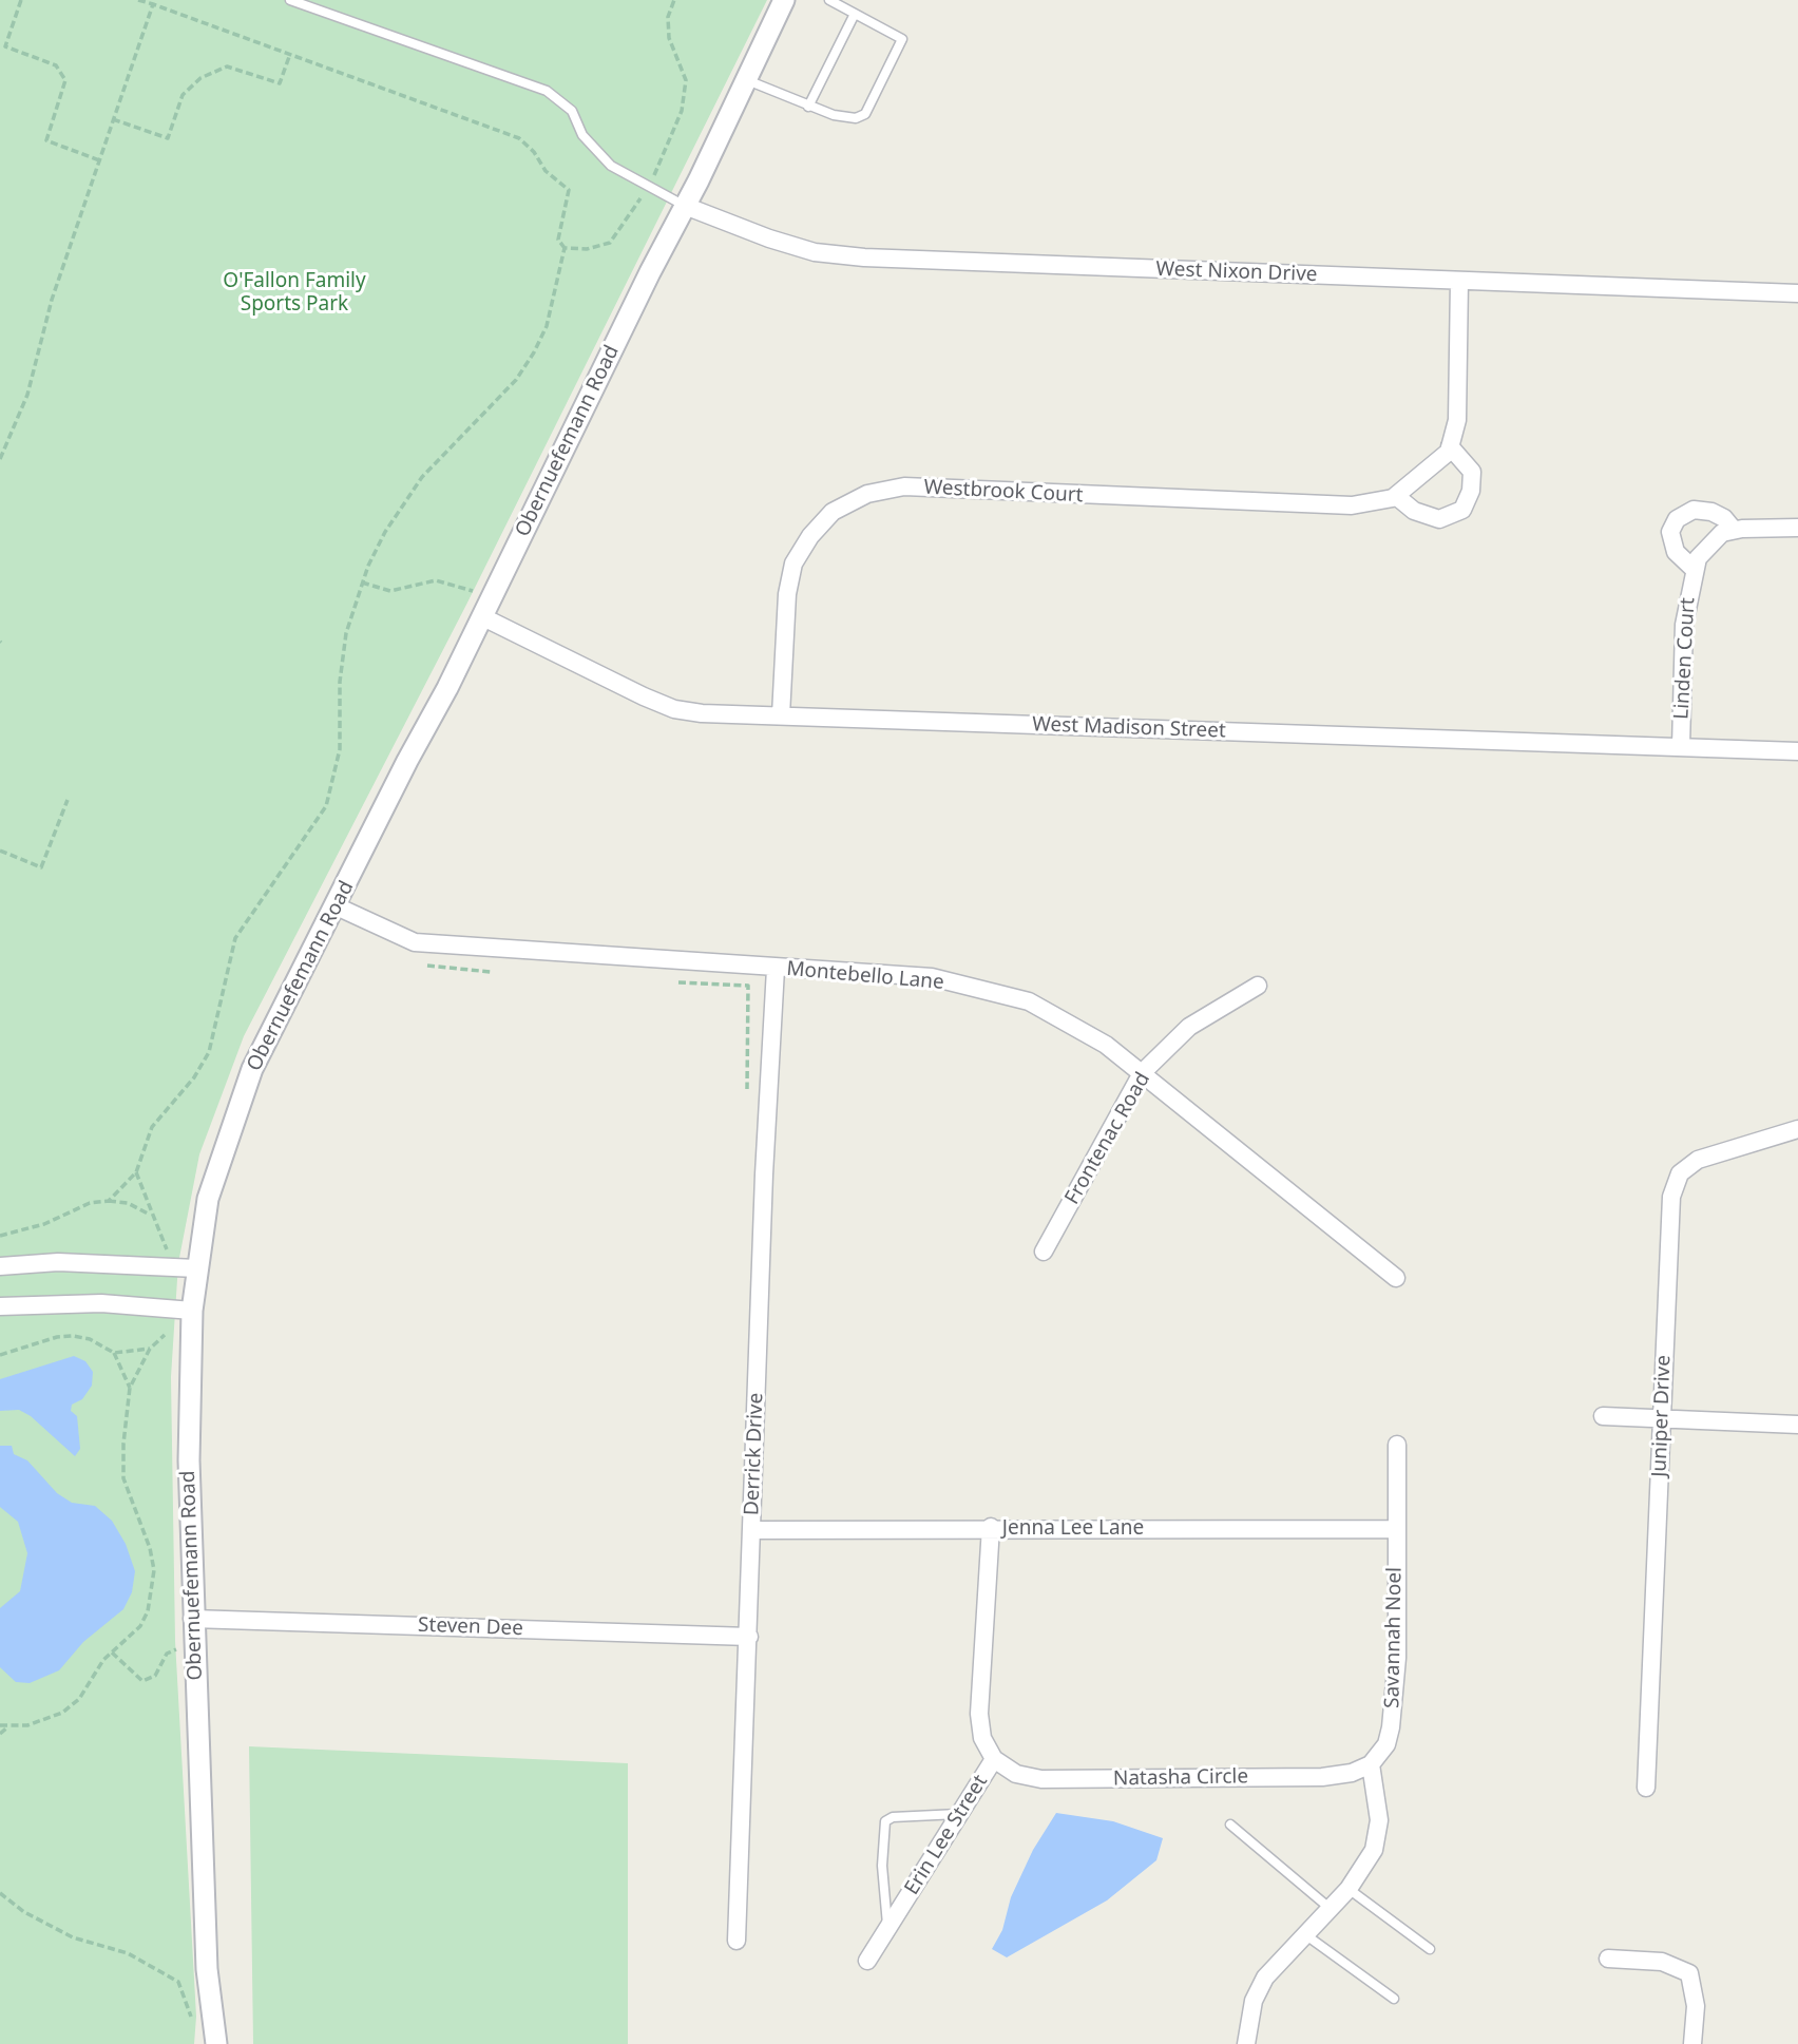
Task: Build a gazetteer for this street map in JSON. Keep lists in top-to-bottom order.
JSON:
{
  "streets": {
    "street": [
      "West Nixon Drive",
      "Obernuefemann Road",
      "Westbrook Court",
      "Linden Court",
      "West Madison Street",
      "Montebello Lane",
      "Frontenac Road",
      "Juniper Drive",
      "Derrick Drive",
      "Jenna Lee Lane",
      "Steven Dee",
      "Savannah Noel",
      "Natasha Circle",
      "Erin Lee Street"
    ]
  },
  "crossings": [
    ["West Nixon Drive", "Obernuefemann Road"],
    ["Obernuefemann Road", "West Madison Street"],
    ["Obernuefemann Road", "Montebello Lane"],
    ["Obernuefemann Road", "Steven Dee"],
    ["Westbrook Court", "West Madison Street"],
    ["Linden Court", "West Madison Street"],
    ["Montebello Lane", "Frontenac Road"],
    ["Montebello Lane", "Derrick Drive"],
    ["Derrick Drive", "Jenna Lee Lane"],
    ["Derrick Drive", "Steven Dee"],
    ["Jenna Lee Lane", "Savannah Noel"],
    ["Jenna Lee Lane", "Erin Lee Street"],
    ["Savannah Noel", "Natasha Circle"],
    ["Natasha Circle", "Erin Lee Street"]
  ],
  "parks": ["O'Fallon Family Sports Park"]
}
